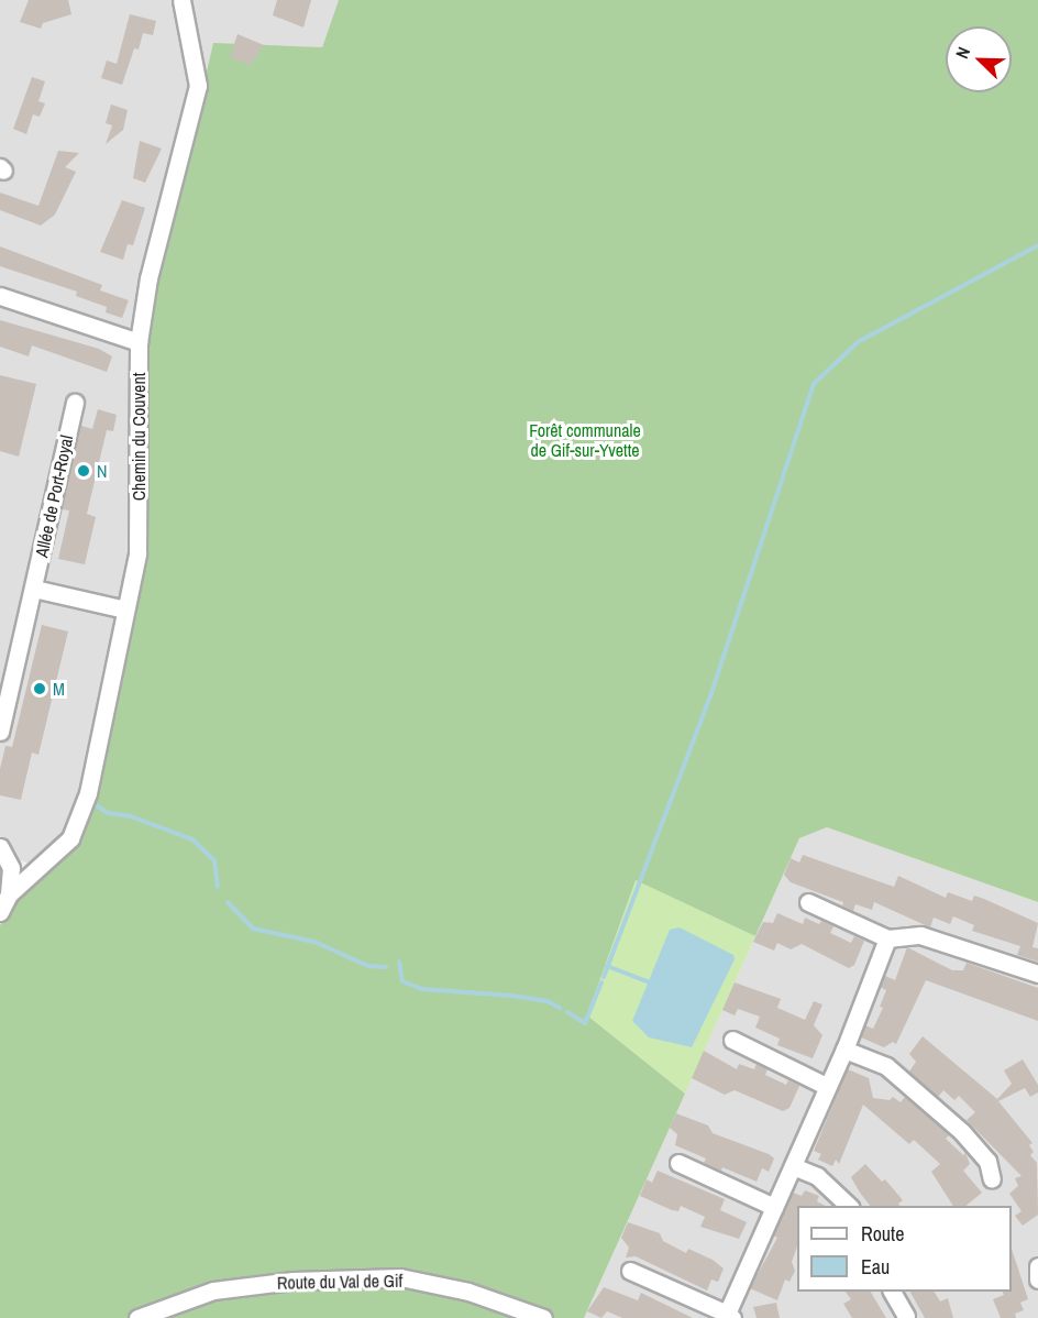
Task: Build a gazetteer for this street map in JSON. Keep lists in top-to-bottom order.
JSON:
{
  "streets": {
    "street": ["Chemin du Couvent", "Allée de Port-Royal", "Route du Val de Gif"]
  },
  "parks": ["Forêt communale de Gif-sur-Yvette"],
  "places": ["N", "M"],
  "legend": ["Route", "Eau"],
  "north": "top left"
}
